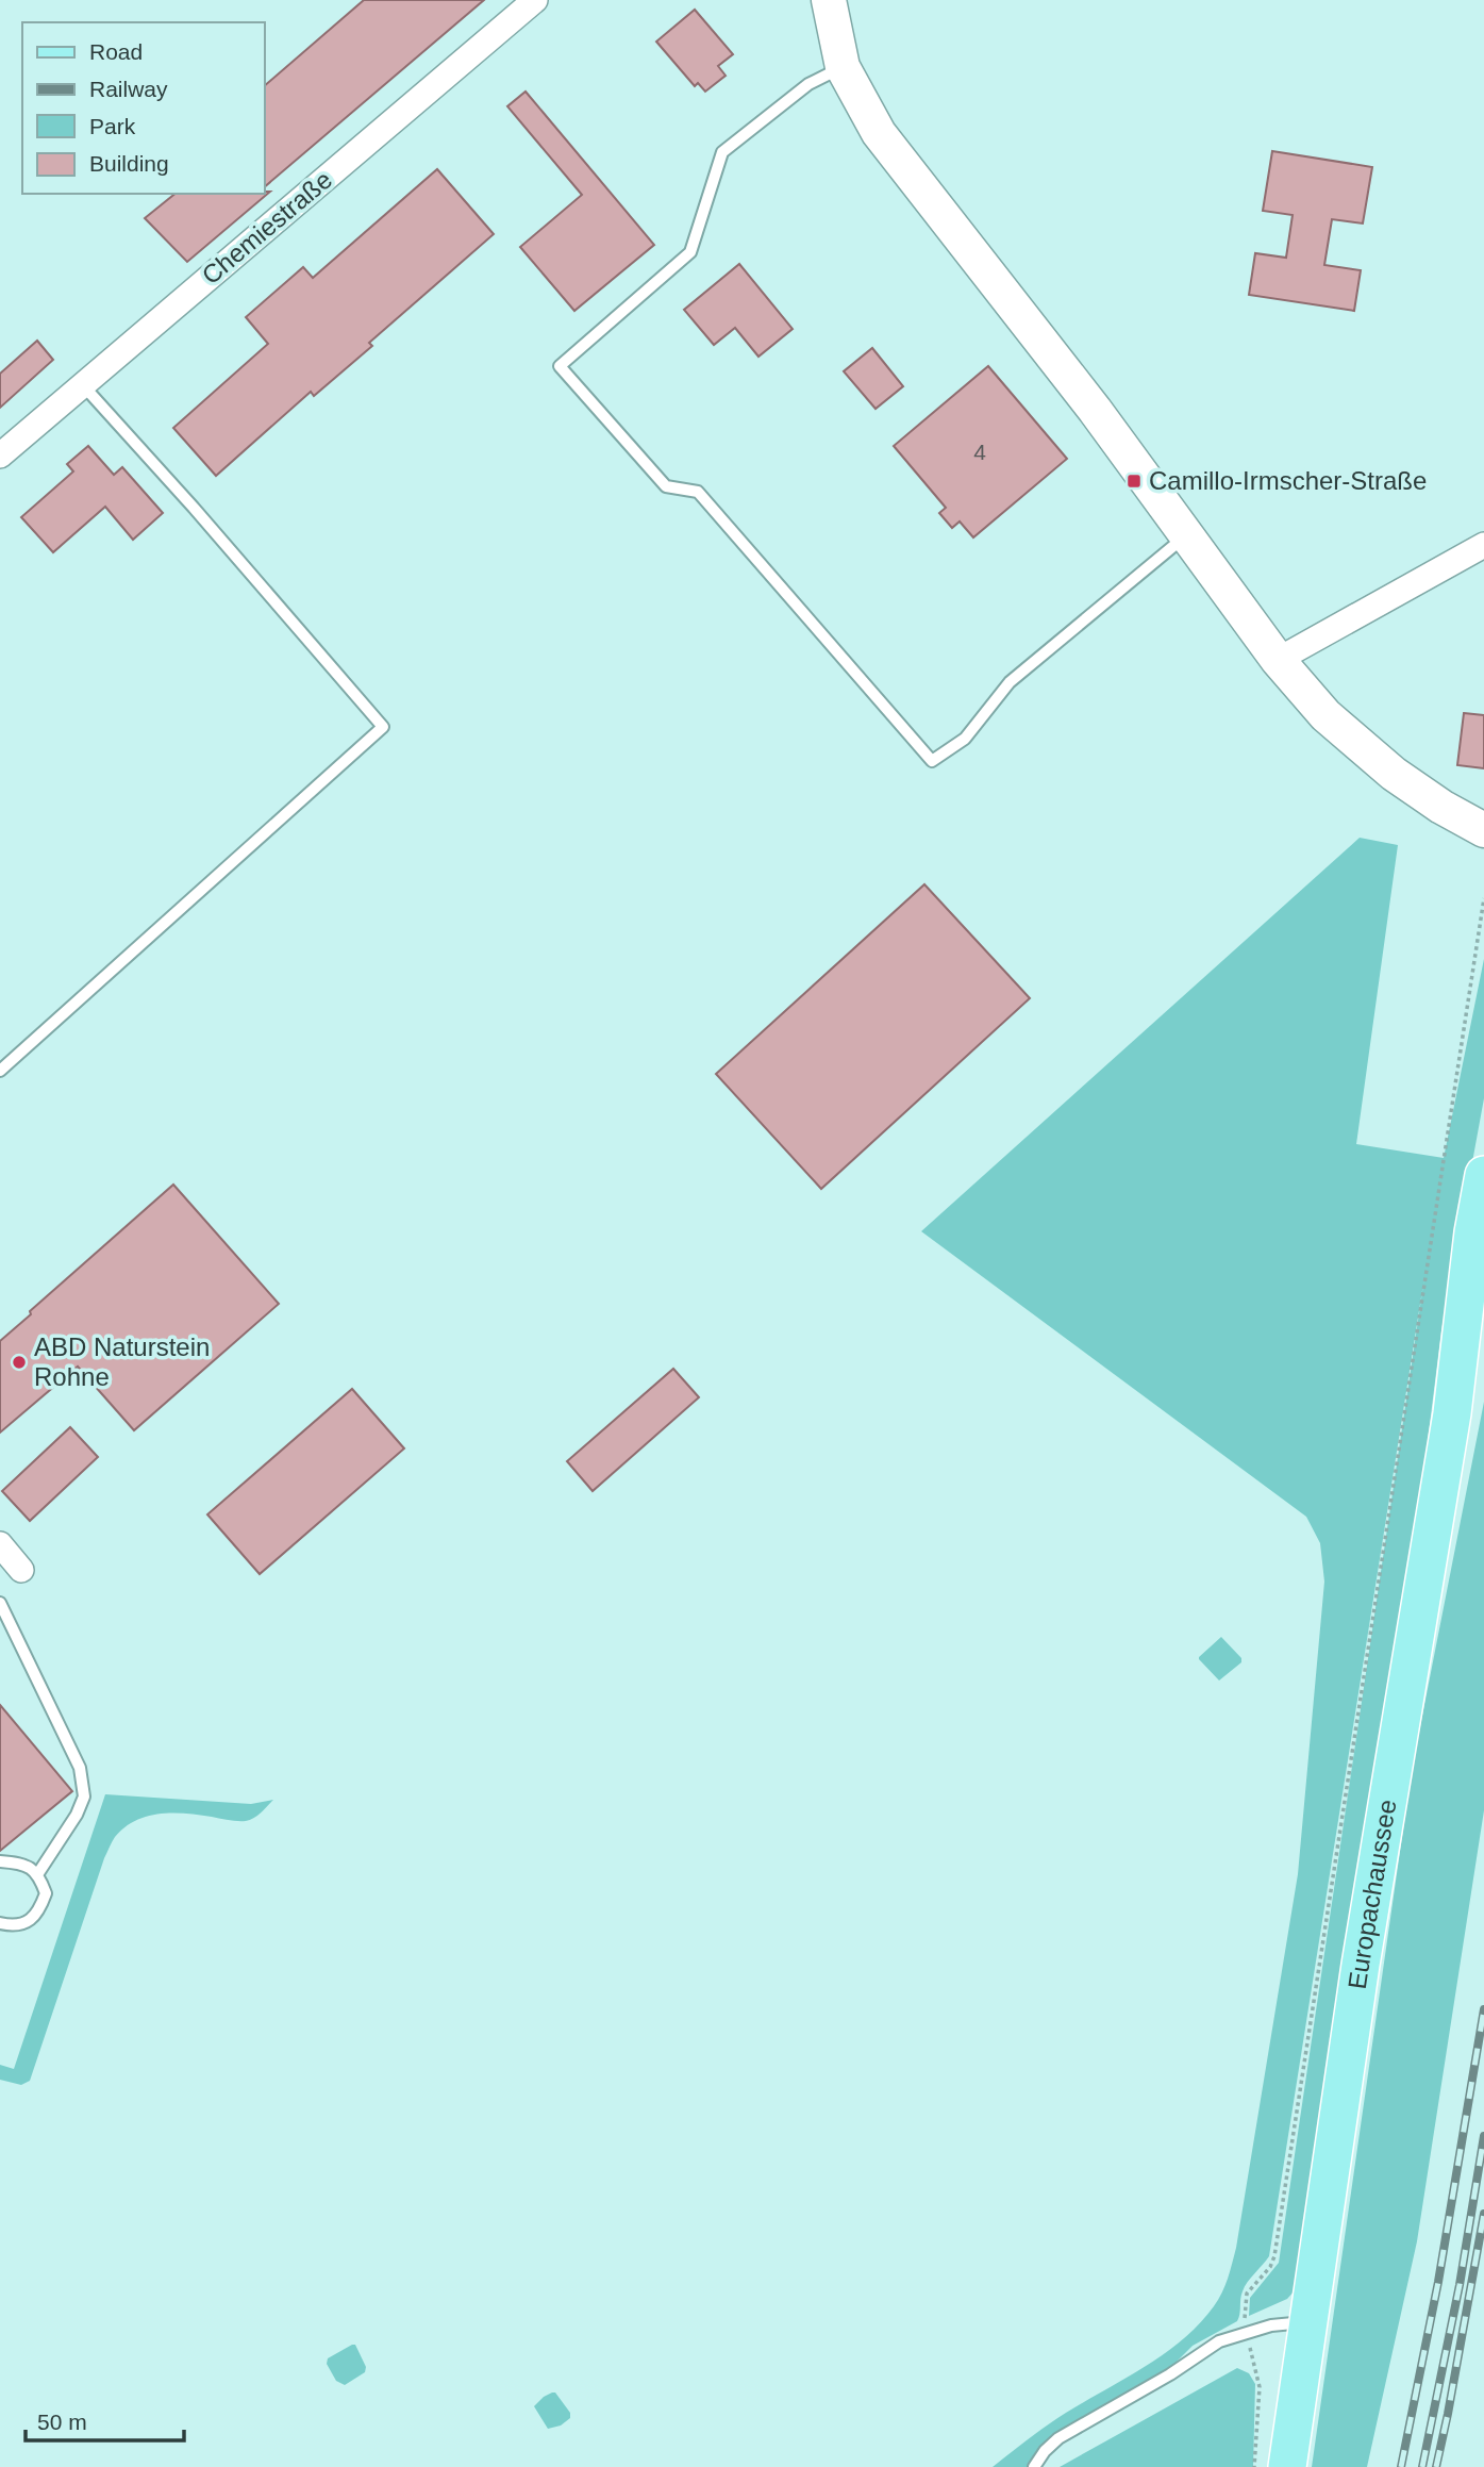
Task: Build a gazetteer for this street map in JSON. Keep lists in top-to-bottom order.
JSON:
{
  "streets": {
    "main road": ["Europachaussee"],
    "street": ["Chemiestraße"]
  },
  "places": {
    "transit": ["Camillo-Irmscher-Straße"],
    "other": ["ABD Naturstein Rohne"]
  },
  "house_numbers": ["4"],
  "legend": [
    "Road",
    "Railway",
    "Park",
    "Building"
  ],
  "scale_bar": "50 m"
}
